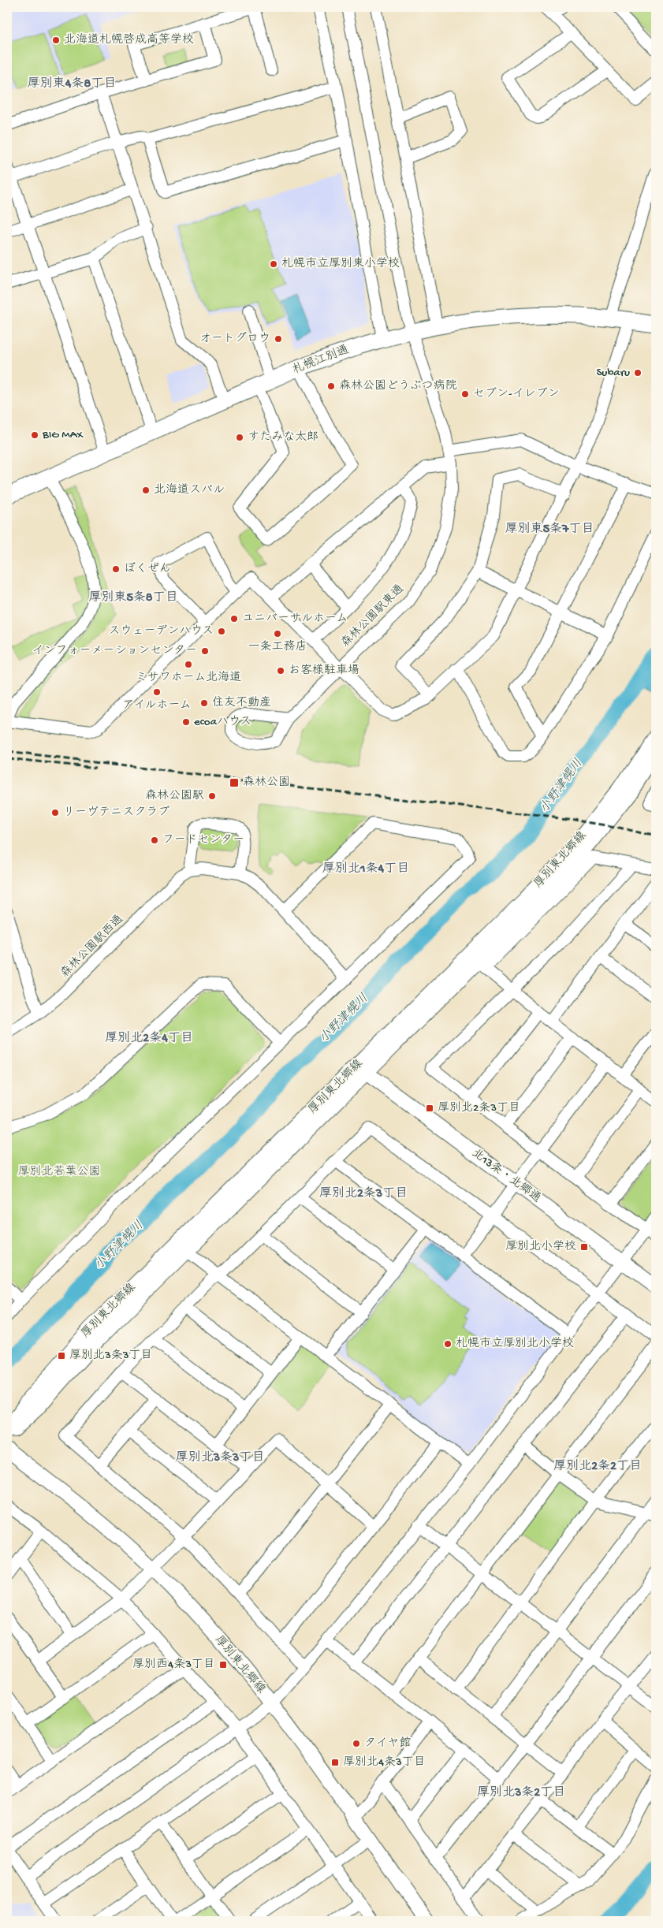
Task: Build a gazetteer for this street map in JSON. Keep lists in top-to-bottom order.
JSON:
{
  "streets": {
    "highway": ["札幌江別通"],
    "main road": ["厚別東北郷線", "北13条・北郷通"],
    "street": ["森林公園駅東通", "森林公園駅西通"]
  },
  "crossings": [
    ["札幌江別通", "森林公園駅東通"],
    ["厚別東北郷線", "北13条・北郷通"]
  ],
  "districts": [
    "厚別東4条8丁目",
    "厚別東5条7丁目",
    "厚別東5条8丁目",
    "厚別北1条4丁目",
    "厚別北2条4丁目",
    "厚別北2条3丁目",
    "厚別北3条3丁目",
    "厚別北2条2丁目",
    "厚別北3条2丁目"
  ],
  "water": ["小野津幌川"],
  "parks": ["厚別北若葉公園"],
  "places": {
    "other": [
      "北海道札幌啓成高等学校",
      "札幌市立厚別東小学校",
      "オートグロウ",
      "Subaru",
      "森林公園どうぶつ病院",
      "セブン-イレブン",
      "BIG MAX",
      "すたみな太郎",
      "北海道スバル",
      "ぼくぜん",
      "ユニバーサルホーム",
      "スウェーデンハウス",
      "一条工務店",
      "インフォーメーションセンター",
      "ミサワホーム北海道",
      "お客様駐車場",
      "アイルホーム",
      "住友不動産",
      "ecoaハウス",
      "森林公園駅",
      "リーヴテニスクラブ",
      "フードセンター",
      "札幌市立厚別北小学校",
      "タイヤ館"
    ],
    "transit": [
      "森林公園",
      "厚別北2条3丁目",
      "厚別北小学校",
      "厚別北3条3丁目",
      "厚別西4条3丁目",
      "厚別北4条3丁目"
    ]
  }
}
